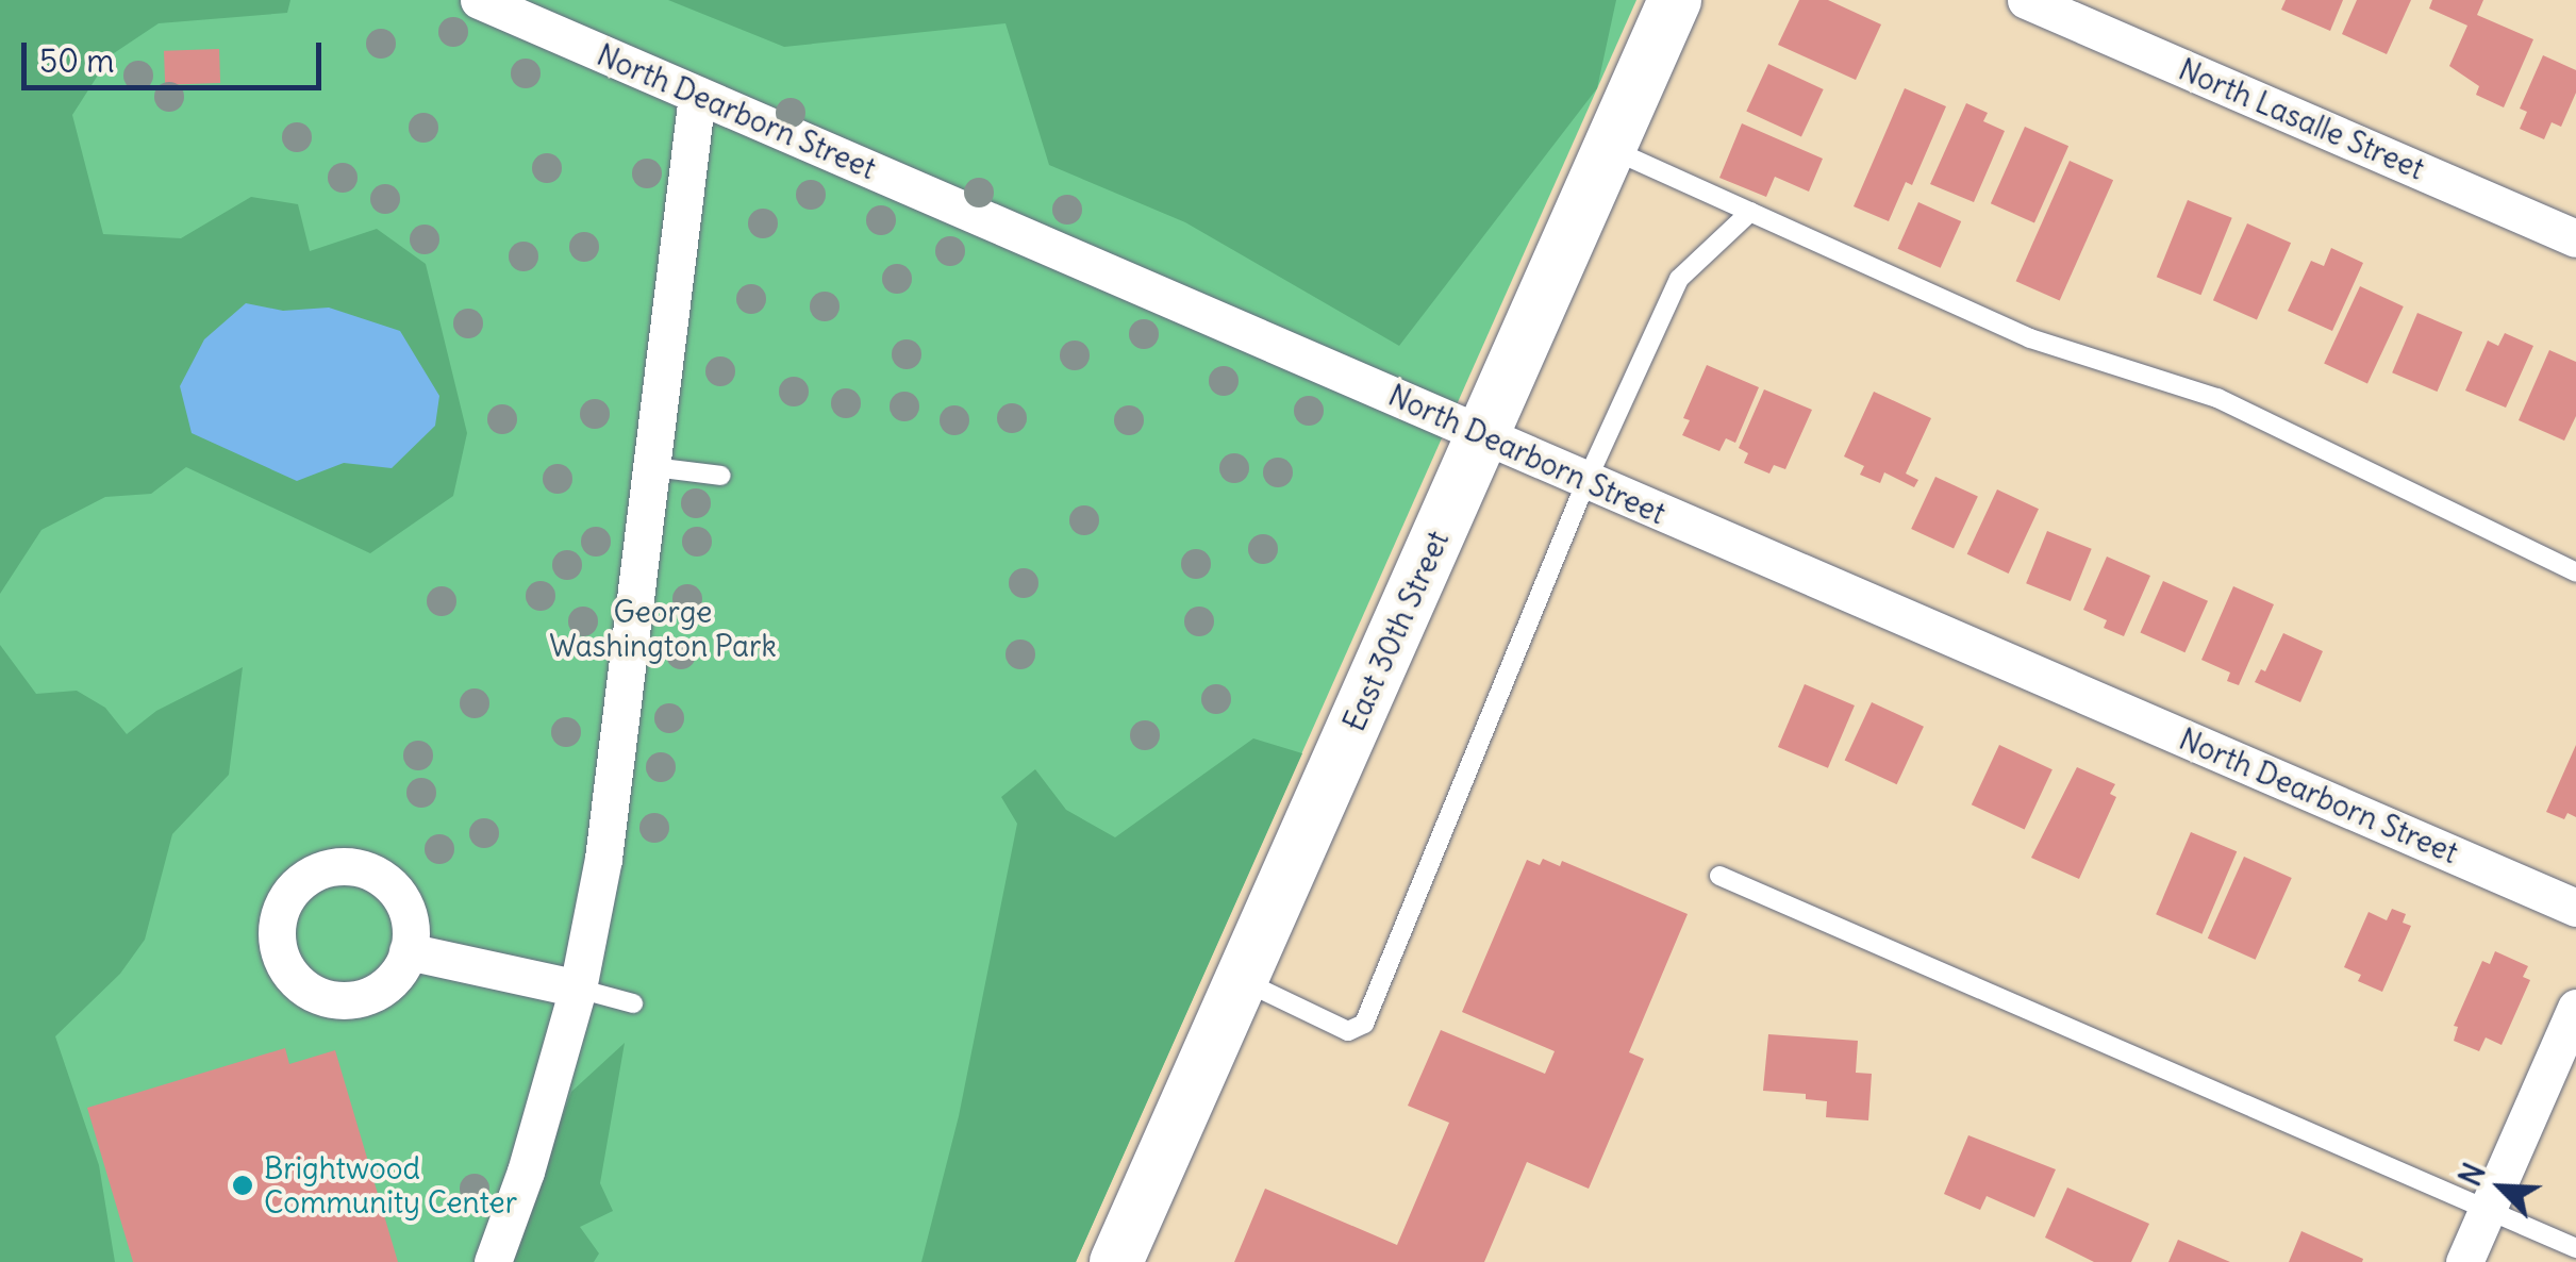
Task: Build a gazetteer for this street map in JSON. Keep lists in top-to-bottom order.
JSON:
{
  "streets": {
    "main road": ["East 30th Street"],
    "street": ["North Dearborn Street", "North Lasalle Street"]
  },
  "crossings": [
    ["North Dearborn Street", "East 30th Street"]
  ],
  "parks": ["George Washington Park"],
  "places": ["Brightwood Community Center"],
  "scale_bar": "50 m",
  "north": "top left"
}
